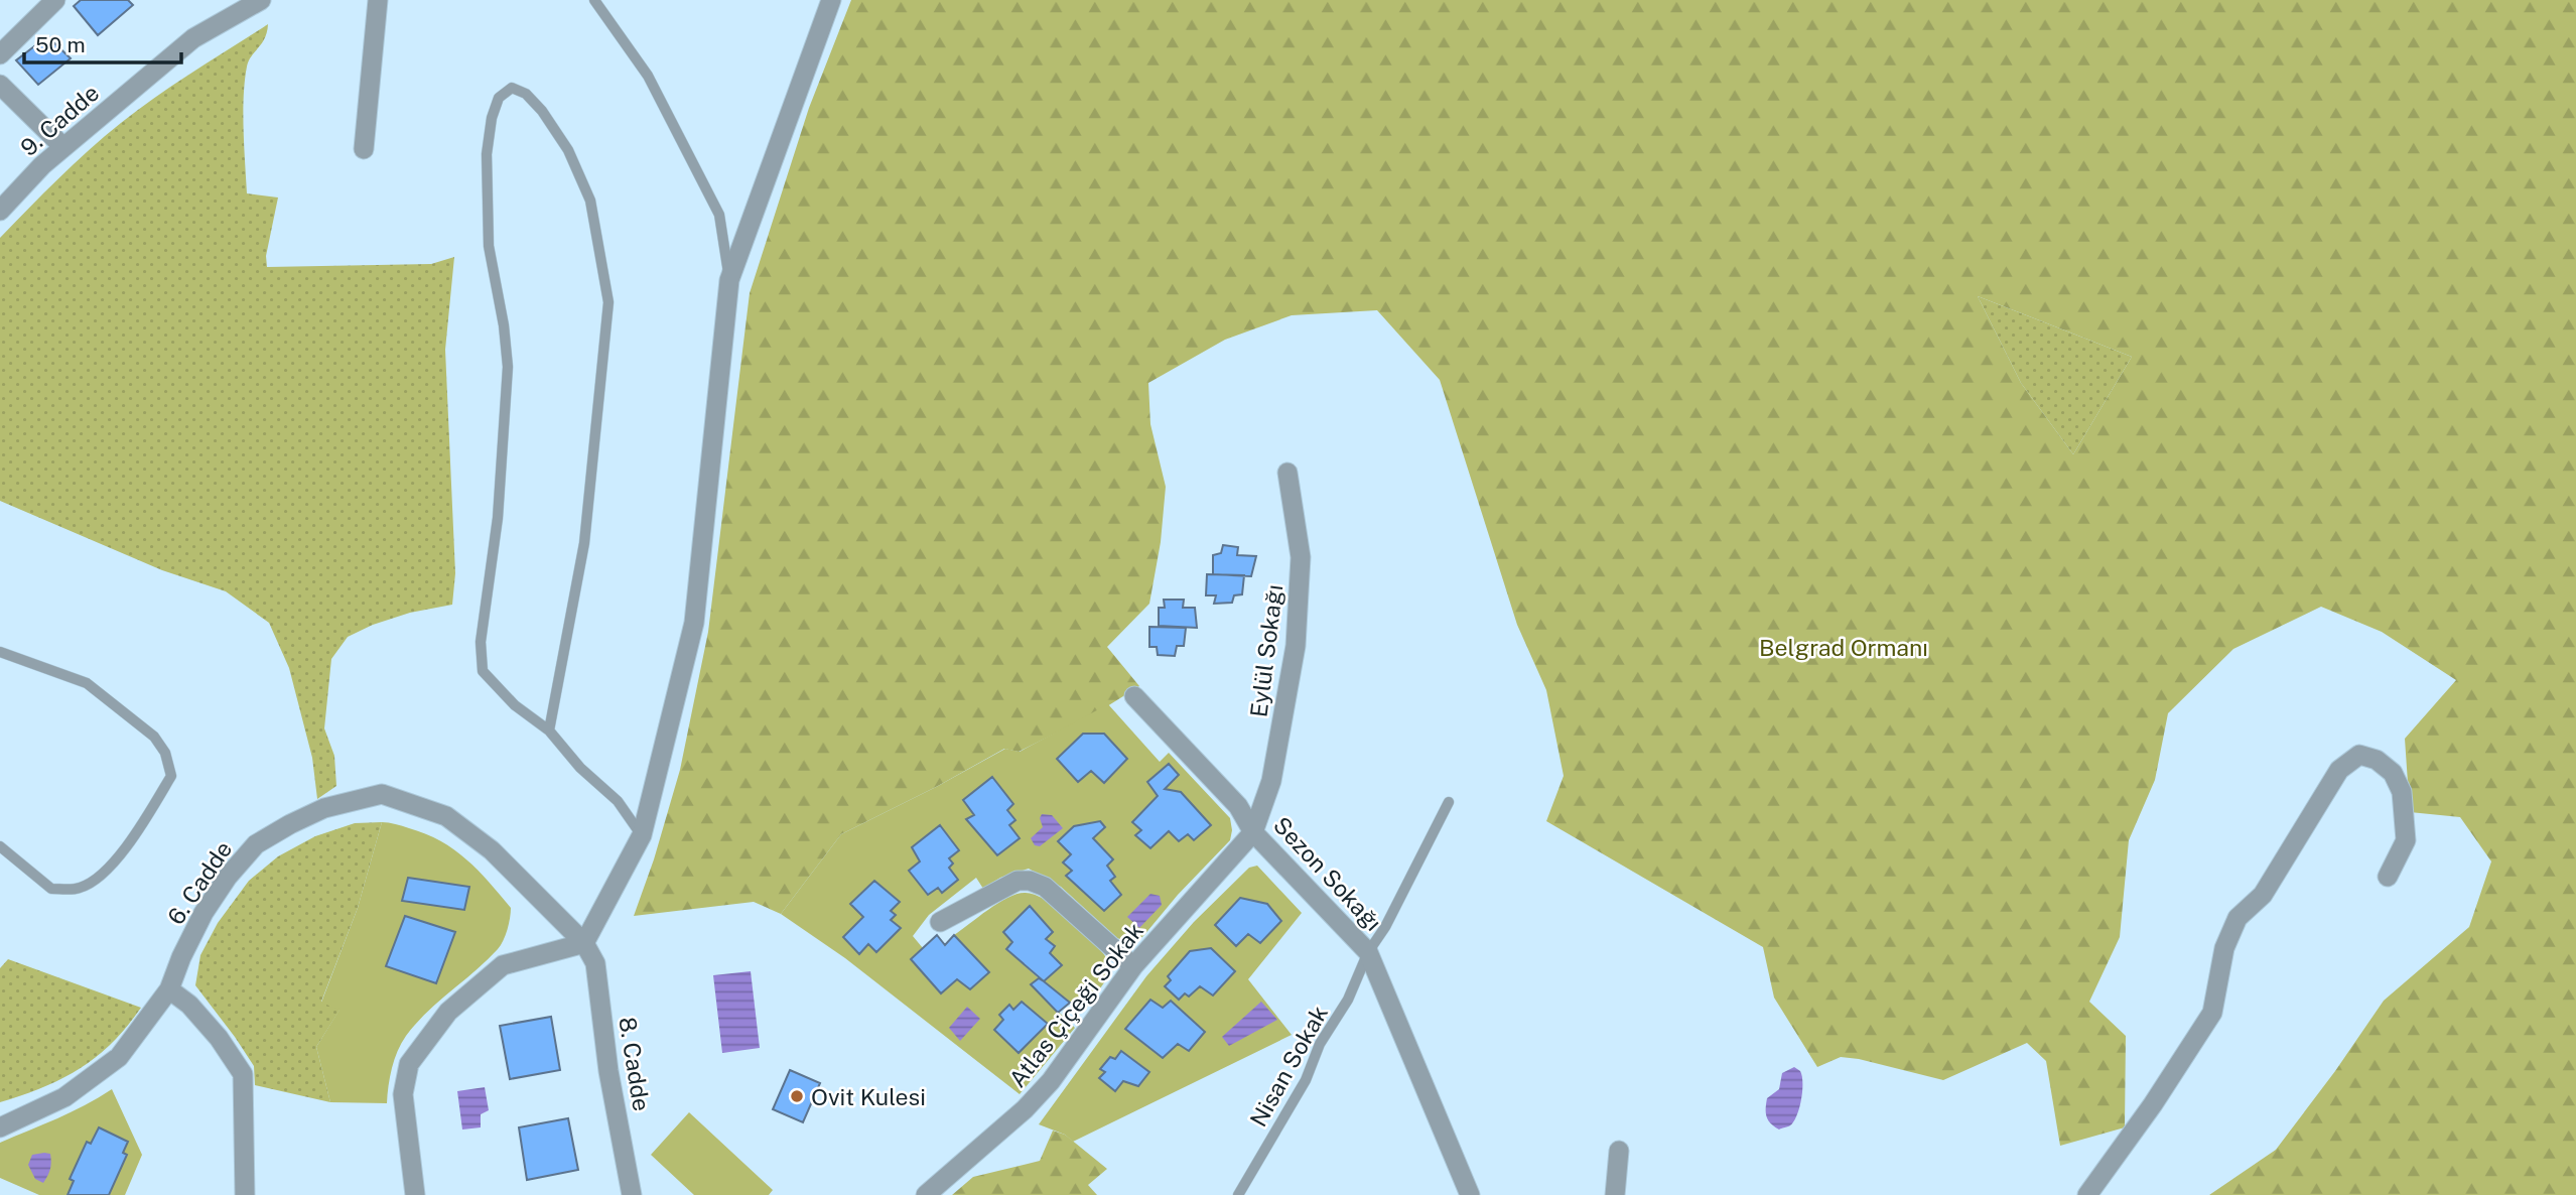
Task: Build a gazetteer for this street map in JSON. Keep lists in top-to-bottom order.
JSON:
{
  "streets": {
    "street": [
      "9. Cadde",
      "Eylül Sokağı",
      "Sezon Sokağı",
      "6. Cadde",
      "Atlas Çiçeği Sokak",
      "8. Cadde"
    ],
    "lane": ["Nisan Sokak"]
  },
  "crossings": [
    ["Eylül Sokağı", "Sezon Sokağı"],
    ["Eylül Sokağı", "Atlas Çiçeği Sokak"],
    ["Sezon Sokağı", "Atlas Çiçeği Sokak"],
    ["Sezon Sokağı", "Nisan Sokak"],
    ["6. Cadde", "8. Cadde"]
  ],
  "parks": ["Belgrad Ormanı"],
  "places": ["Ovit Kulesi"],
  "scale_bar": "50 m"
}
